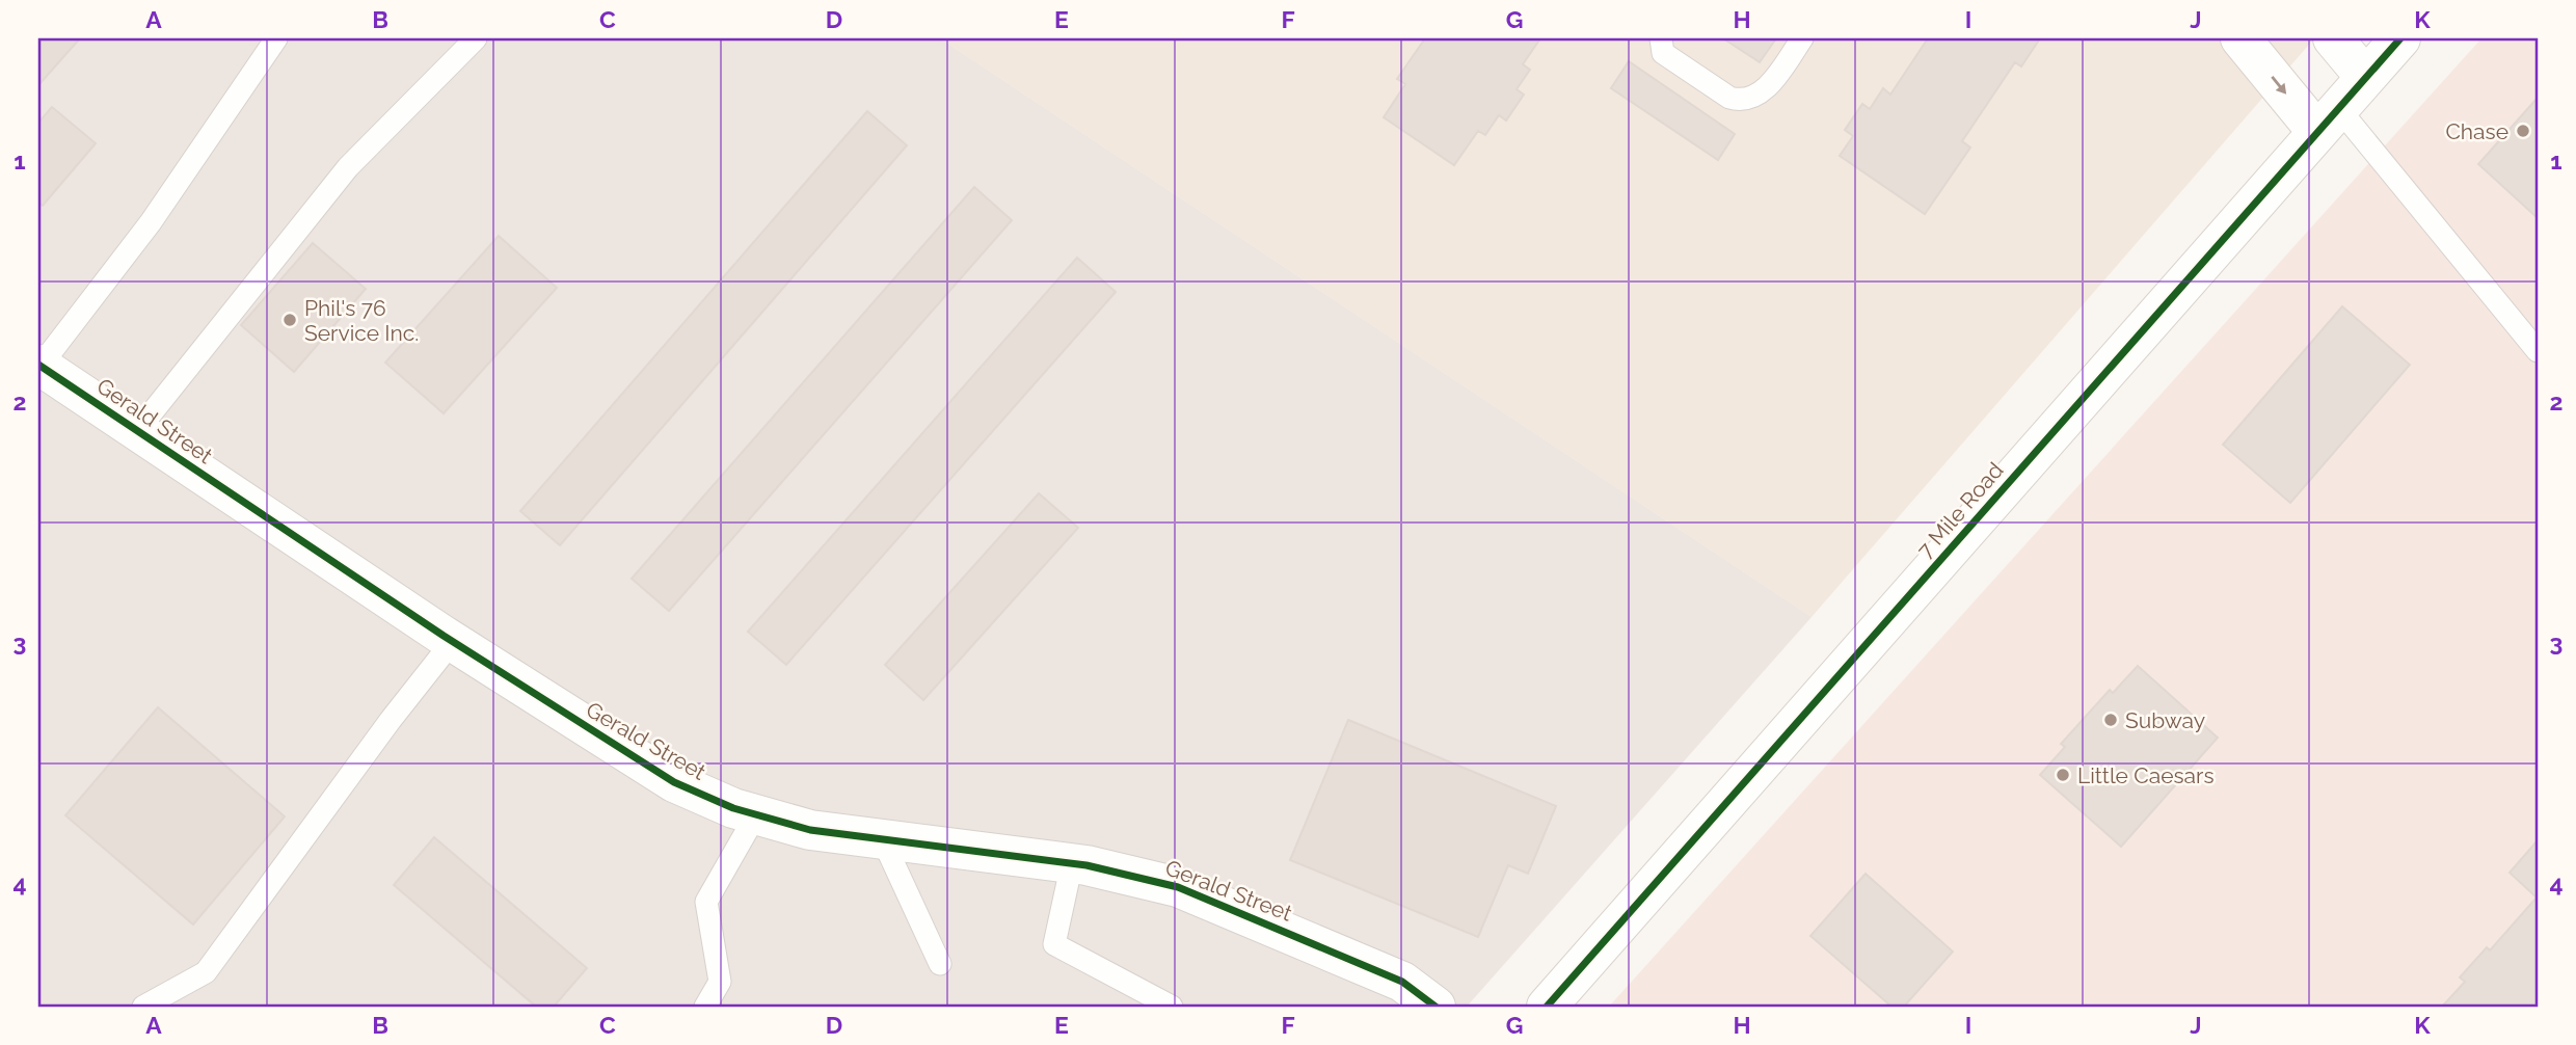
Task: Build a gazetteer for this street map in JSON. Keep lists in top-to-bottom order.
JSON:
{
  "streets": {
    "street": ["Gerald Street", "7 Mile Road"]
  },
  "places": [
    "Chase",
    "Phil's 76 Service Inc.",
    "Subway",
    "Little Caesars"
  ],
  "grid": {
    "columns": [
      "A",
      "B",
      "C",
      "D",
      "E",
      "F",
      "G",
      "H",
      "I",
      "J",
      "K"
    ],
    "rows": [
      "1",
      "2",
      "3",
      "4"
    ]
  }
}
